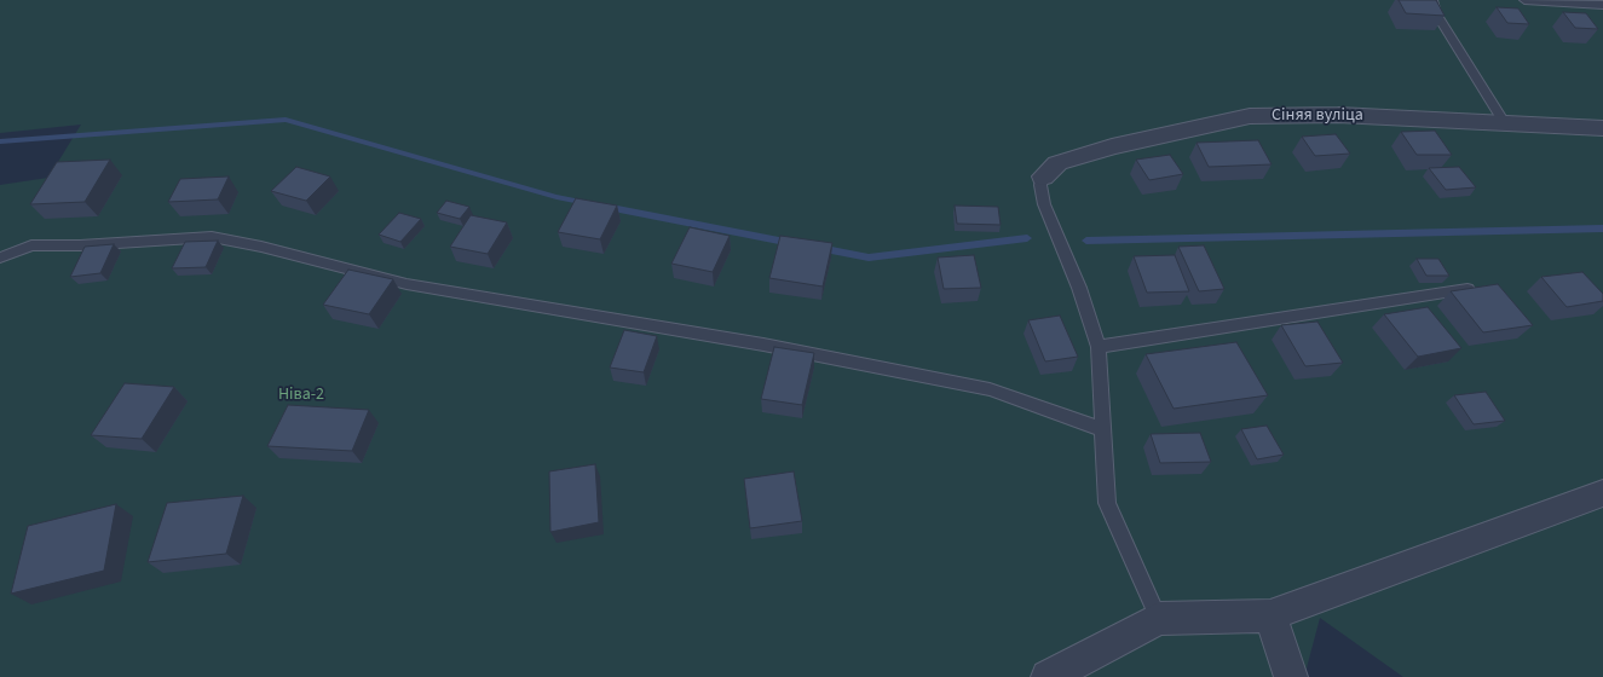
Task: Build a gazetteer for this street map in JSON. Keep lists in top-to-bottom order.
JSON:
{
  "streets": {
    "street": ["Сіняя вуліца"]
  },
  "parks": ["Ніва-2"]
}
